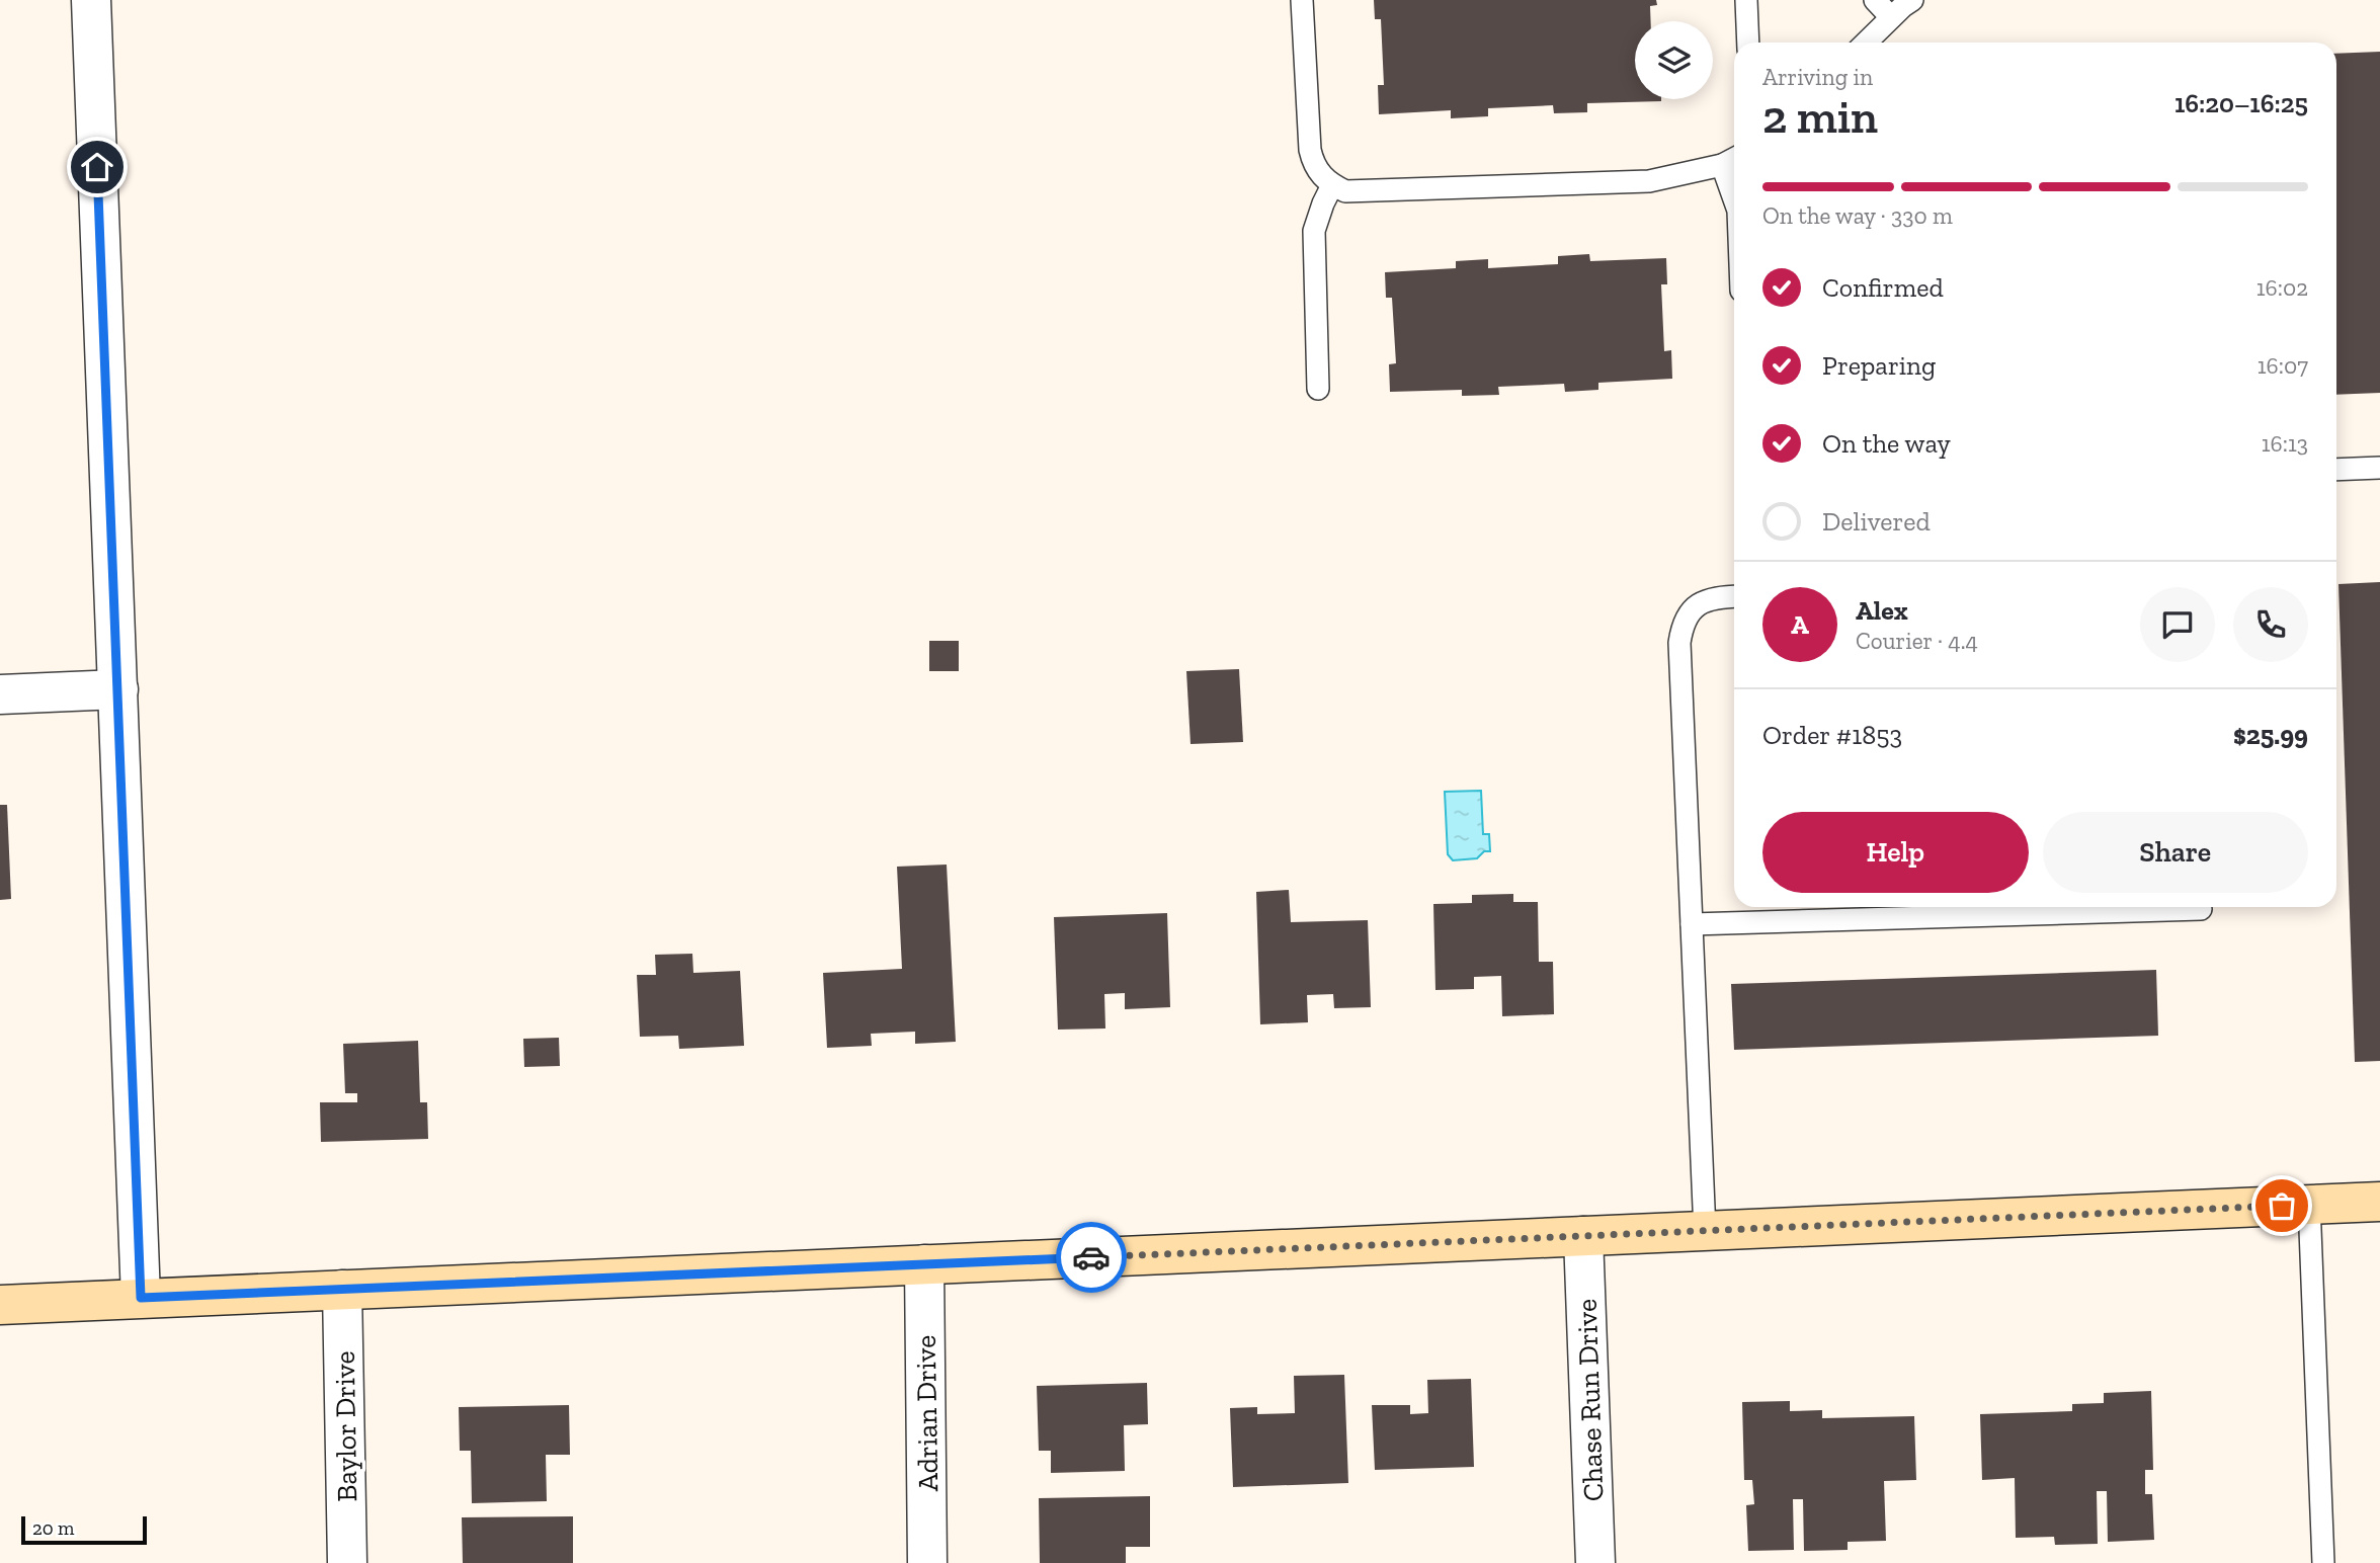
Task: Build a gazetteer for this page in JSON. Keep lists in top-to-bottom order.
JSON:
{
  "streets": {
    "street": ["Chase Run Drive", "Adrian Drive", "Baylor Drive"]
  },
  "scale_bar": "20 m",
  "page": {
    "heading": ["2 min", "Arriving in", "16:20–16:25"],
    "panel": [
      "Alex",
      "Courier · 4.4",
      "Order #1853",
      "$25.99"
    ],
    "bar": "On the way · 330 m",
    "list": [
      ["Confirmed", "16:02"],
      ["Preparing", "16:07"],
      ["On the way", "16:13"],
      "Delivered"
    ],
    "round": "A",
    "buttons": ["Help", "Share"],
    "scale": "20 m"
  }
}
